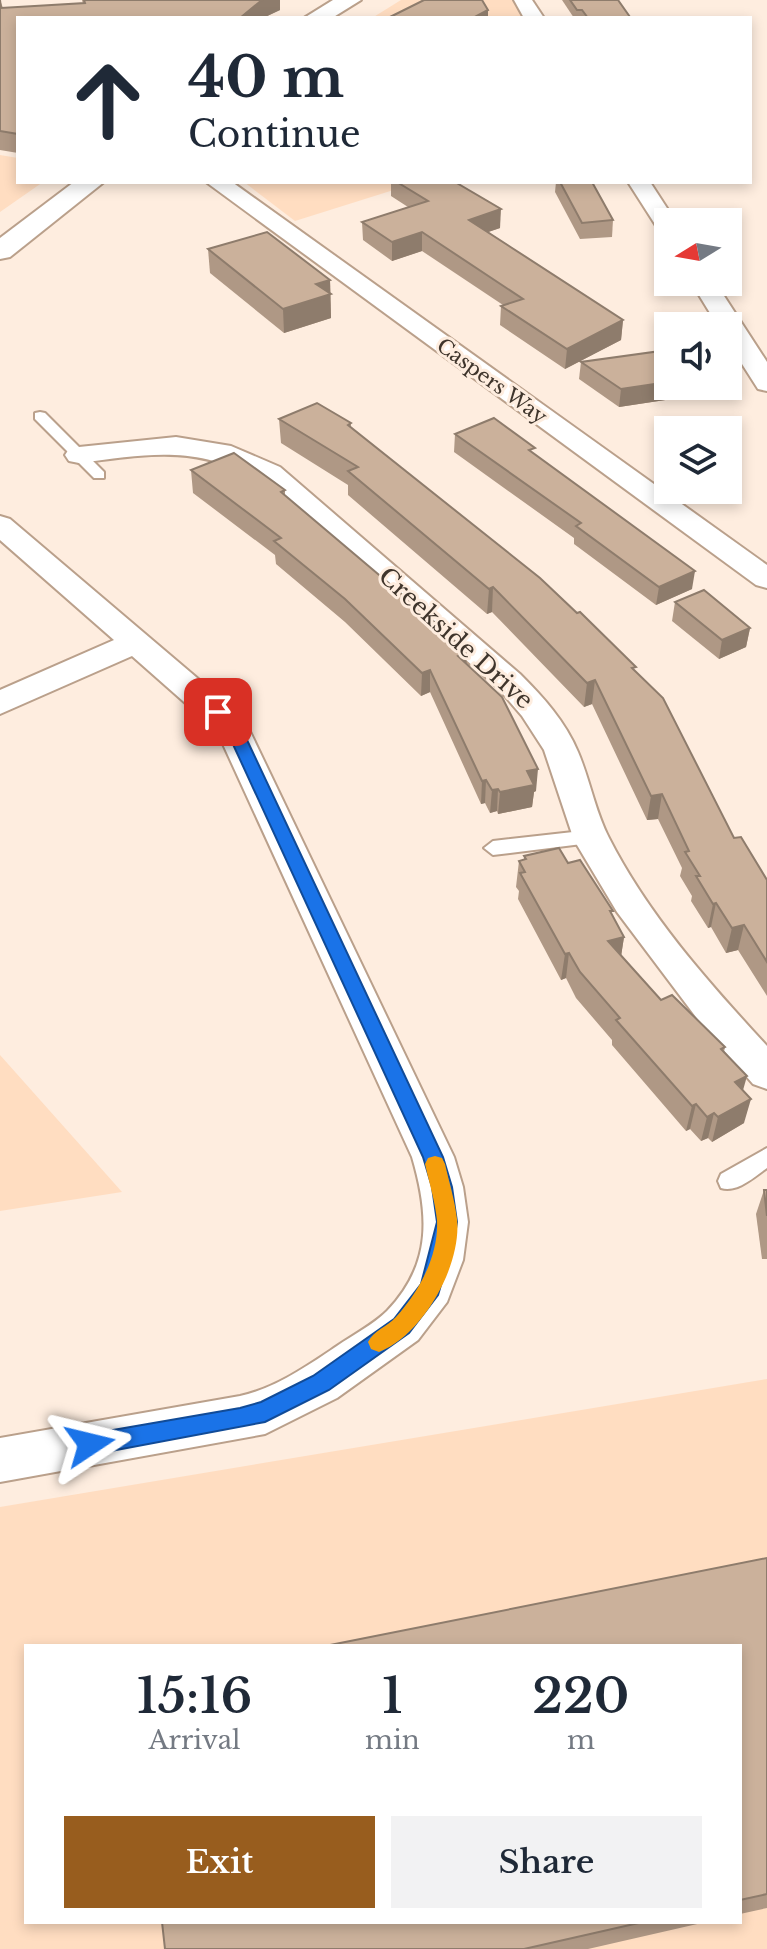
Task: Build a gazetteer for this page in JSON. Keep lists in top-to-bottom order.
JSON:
{
  "streets": {
    "street": ["Caspers Way", "Creekside Drive"]
  },
  "north": "left",
  "page": {
    "turn": ["40 m", "Continue"],
    "eta": [
      "15:16",
      "Arrival",
      "1",
      "min",
      "220",
      "m"
    ],
    "buttons": ["Exit", "Share"]
  }
}
